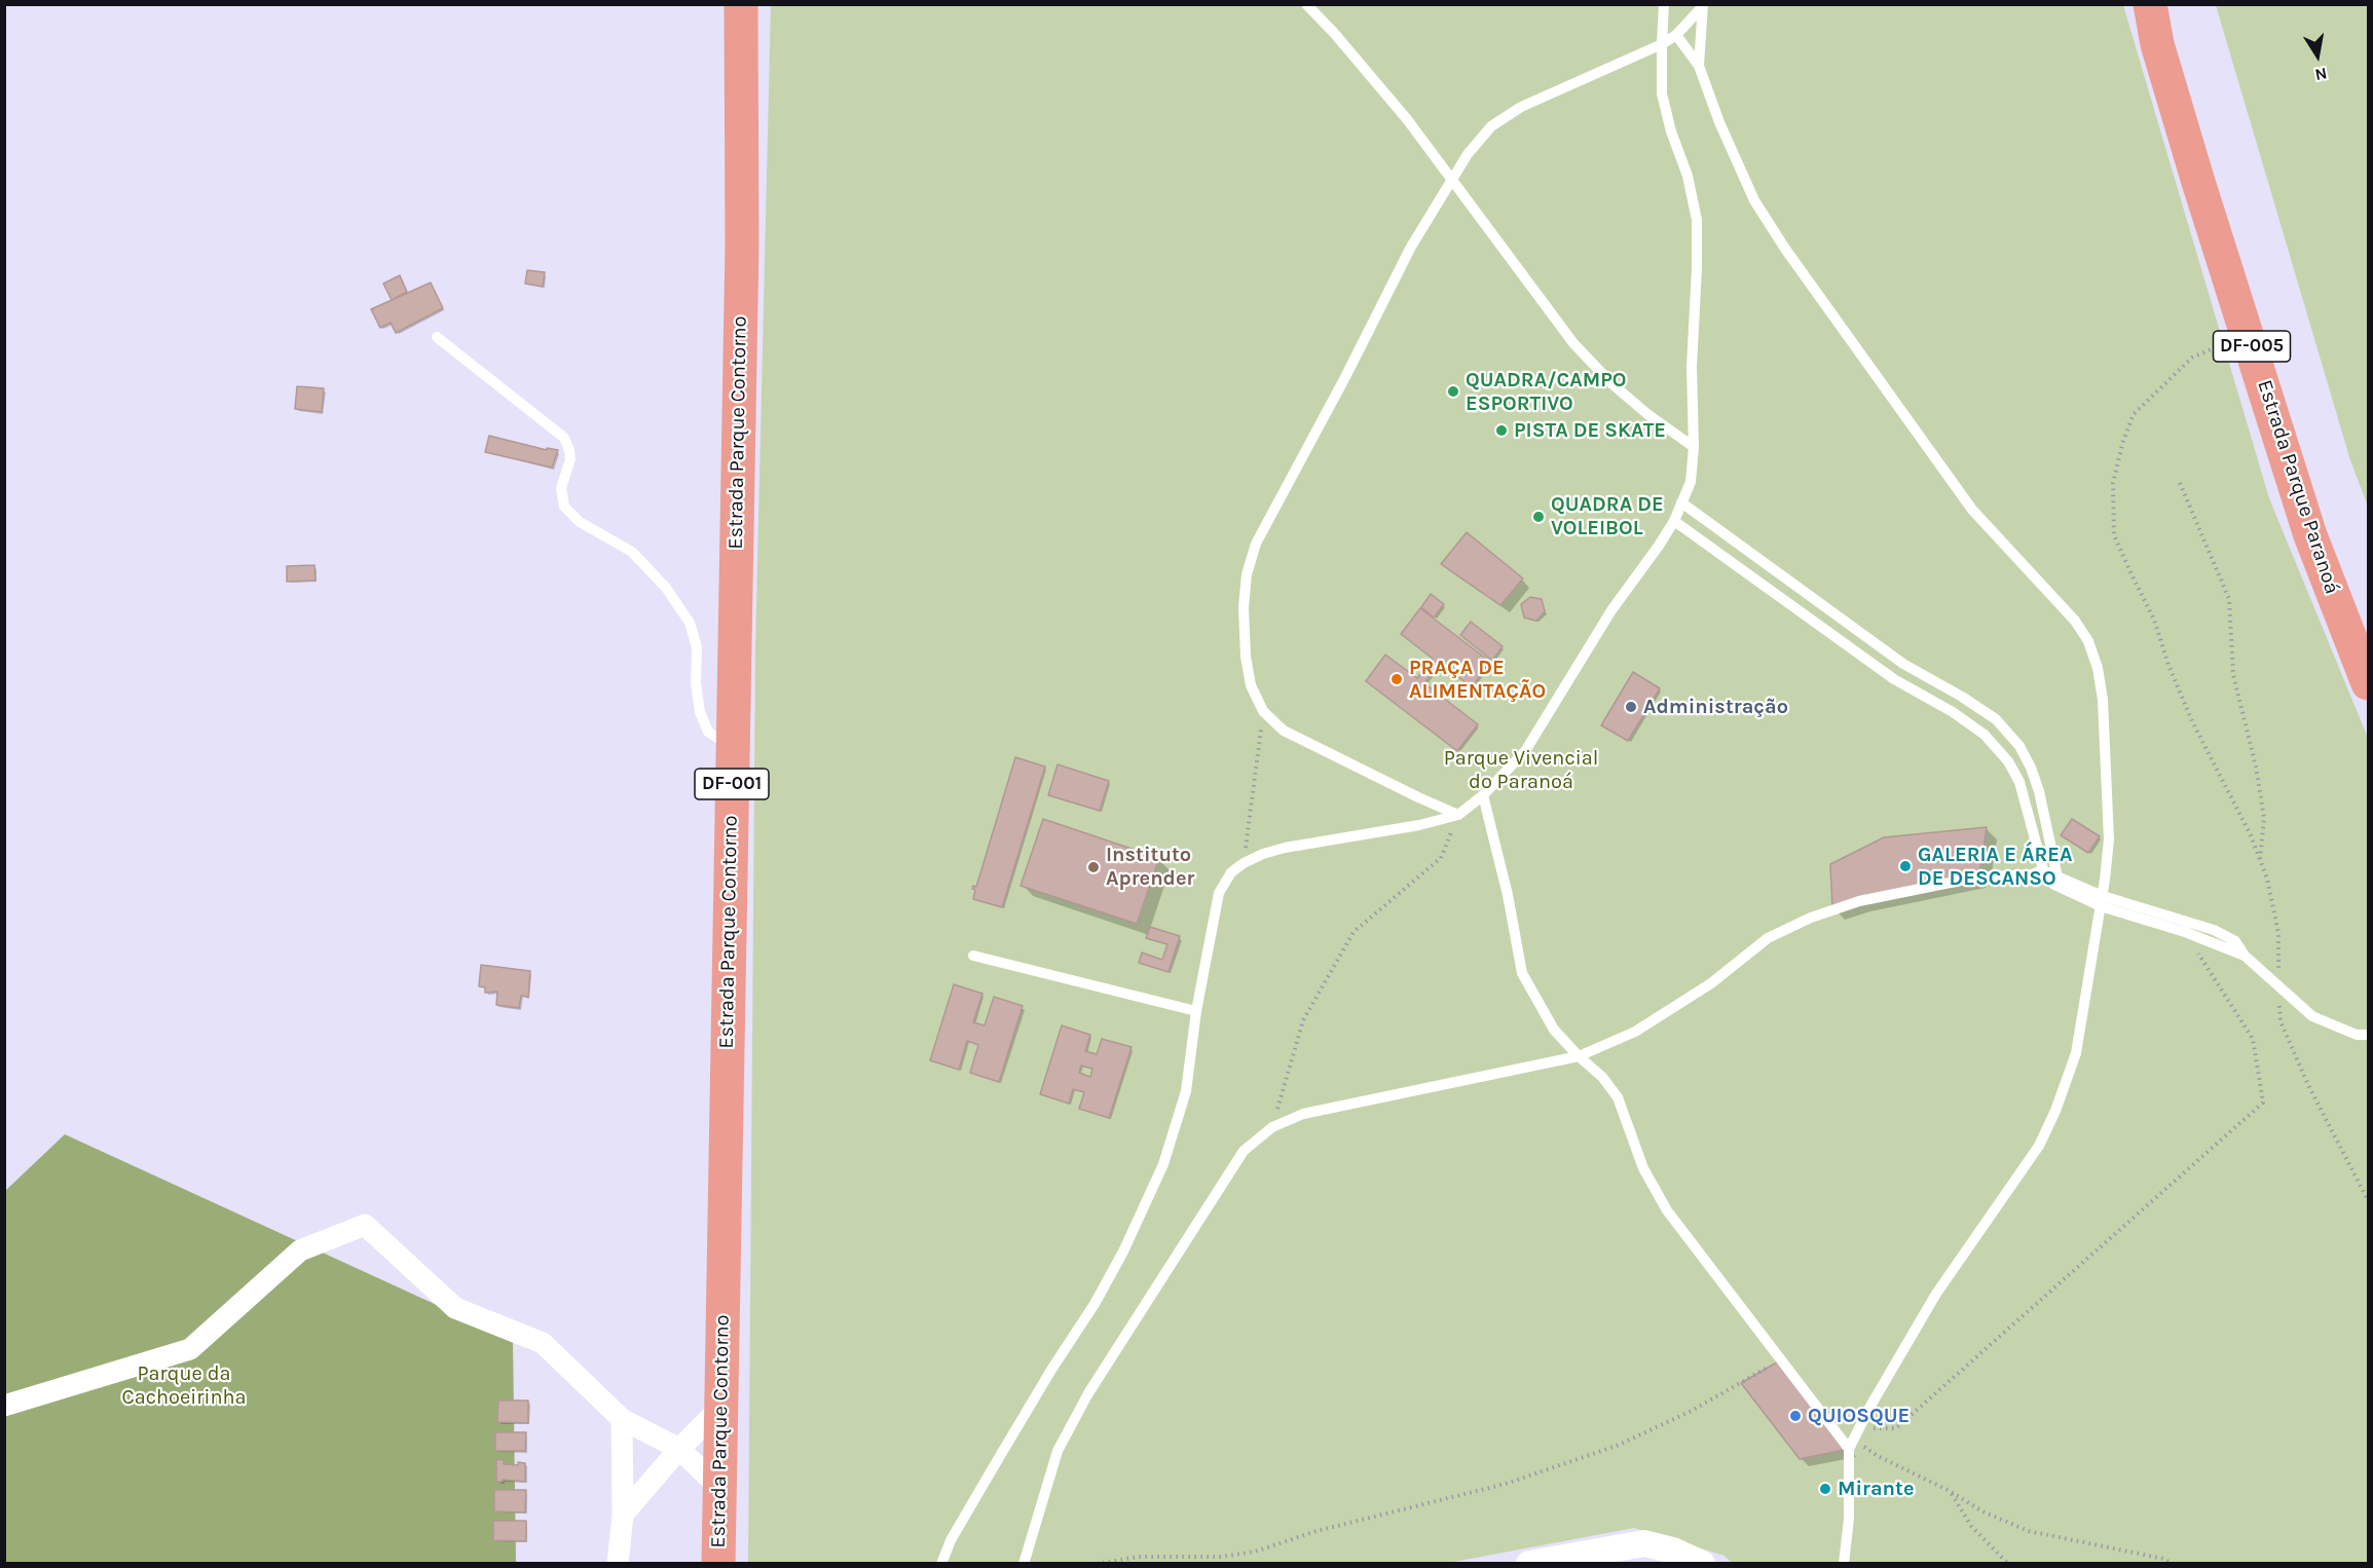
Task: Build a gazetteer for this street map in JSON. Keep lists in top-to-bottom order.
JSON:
{
  "streets": {
    "main road": [
      "DF-005",
      "Estrada Parque Contorno",
      "Estrada Parque Paranoá",
      "DF-001"
    ]
  },
  "parks": ["Parque Vivencial do Paranoá", "Parque da Cachoeirinha"],
  "places": [
    "QUADRA/CAMPO ESPORTIVO",
    "PISTA DE SKATE",
    "QUADRA DE VOLEIBOL",
    "PRAÇA DE ALIMENTAÇÃO",
    "Administração",
    "GALERIA E ÁREA DE DESCANSO",
    "Instituto Aprender",
    "QUIOSQUE",
    "Mirante"
  ],
  "north": "bottom"
}
